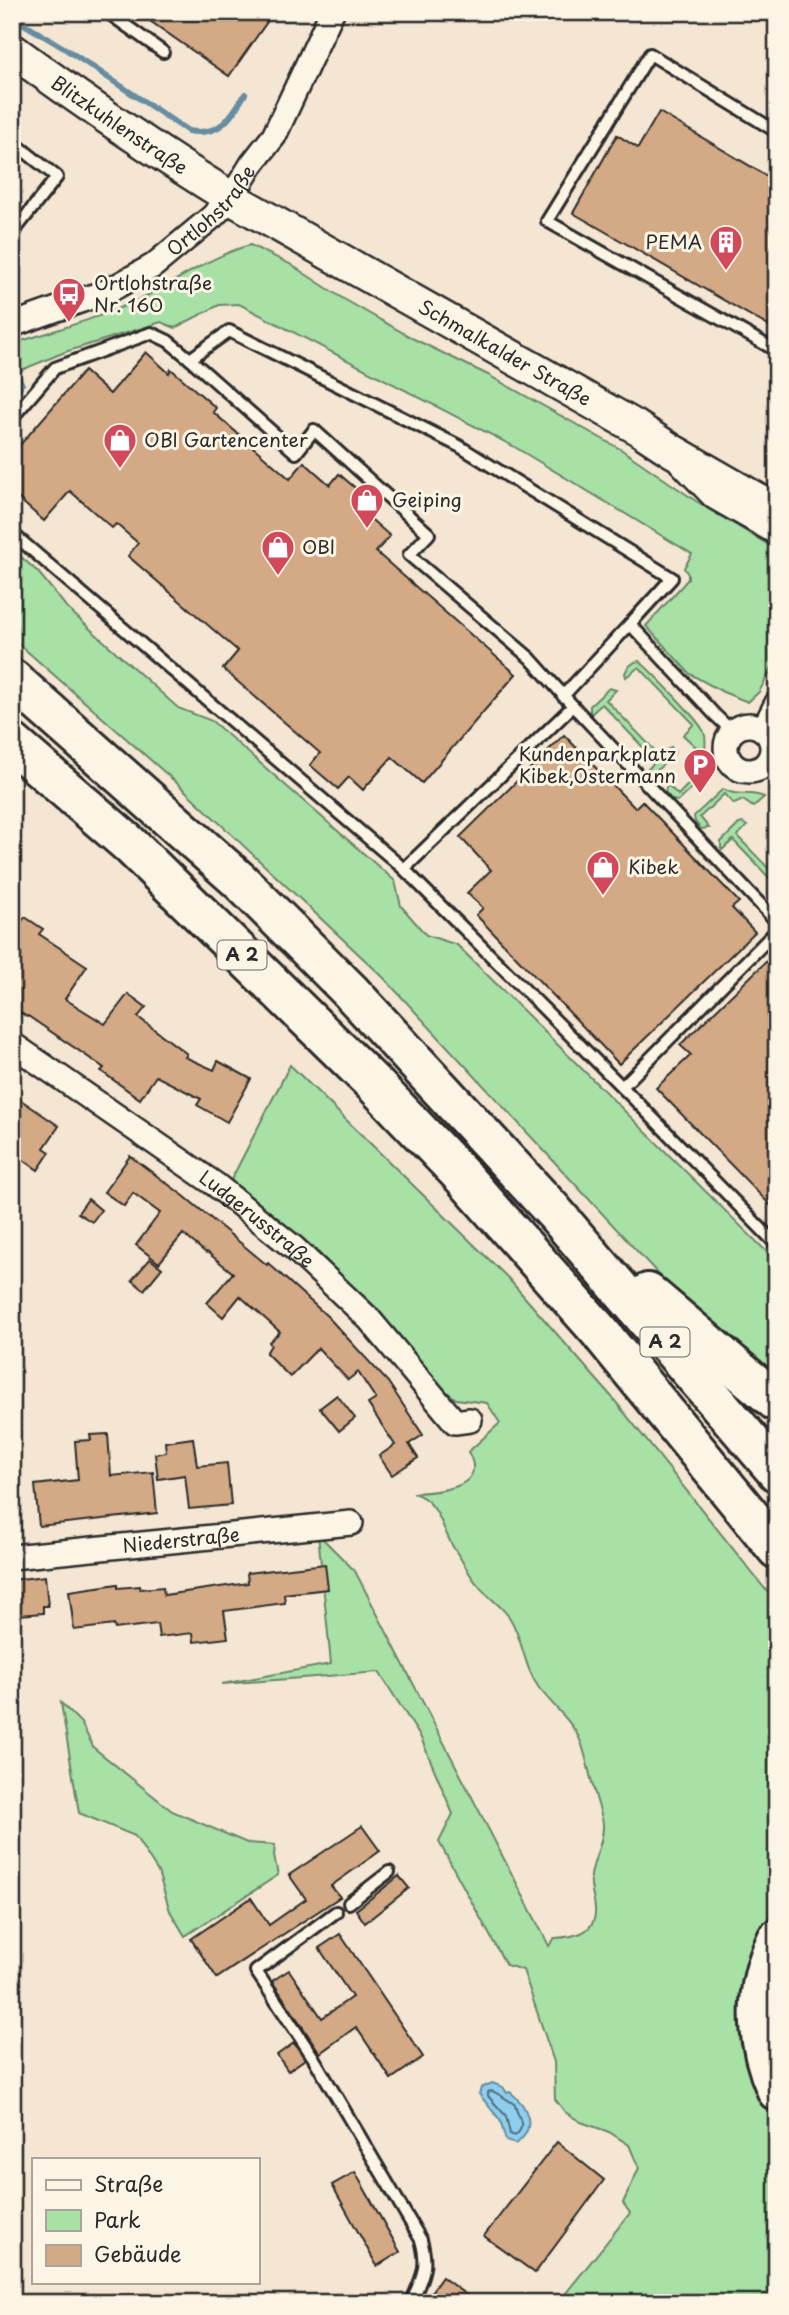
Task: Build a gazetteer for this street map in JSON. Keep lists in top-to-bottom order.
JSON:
{
  "streets": {
    "highway": ["A 2"],
    "main road": ["Blitzkuhlenstraße", "Schmalkalder Straße"],
    "street": ["Ortlohstraße", "Ludgerusstraße", "Niederstraße"]
  },
  "crossings": [
    ["Blitzkuhlenstraße", "Ortlohstraße"],
    ["Blitzkuhlenstraße", "Schmalkalder Straße"],
    ["Ortlohstraße", "Schmalkalder Straße"]
  ],
  "places": {
    "building": ["PEMA"],
    "bus stop": ["Ortlohstraße Nr. 160"],
    "shop": [
      "OBI Gartencenter",
      "Geiping",
      "OBI",
      "Kibek"
    ],
    "parking": ["Kundenparkplatz Kibek,Ostermann"]
  },
  "legend": ["Straße", "Park", "Gebäude"]
}
